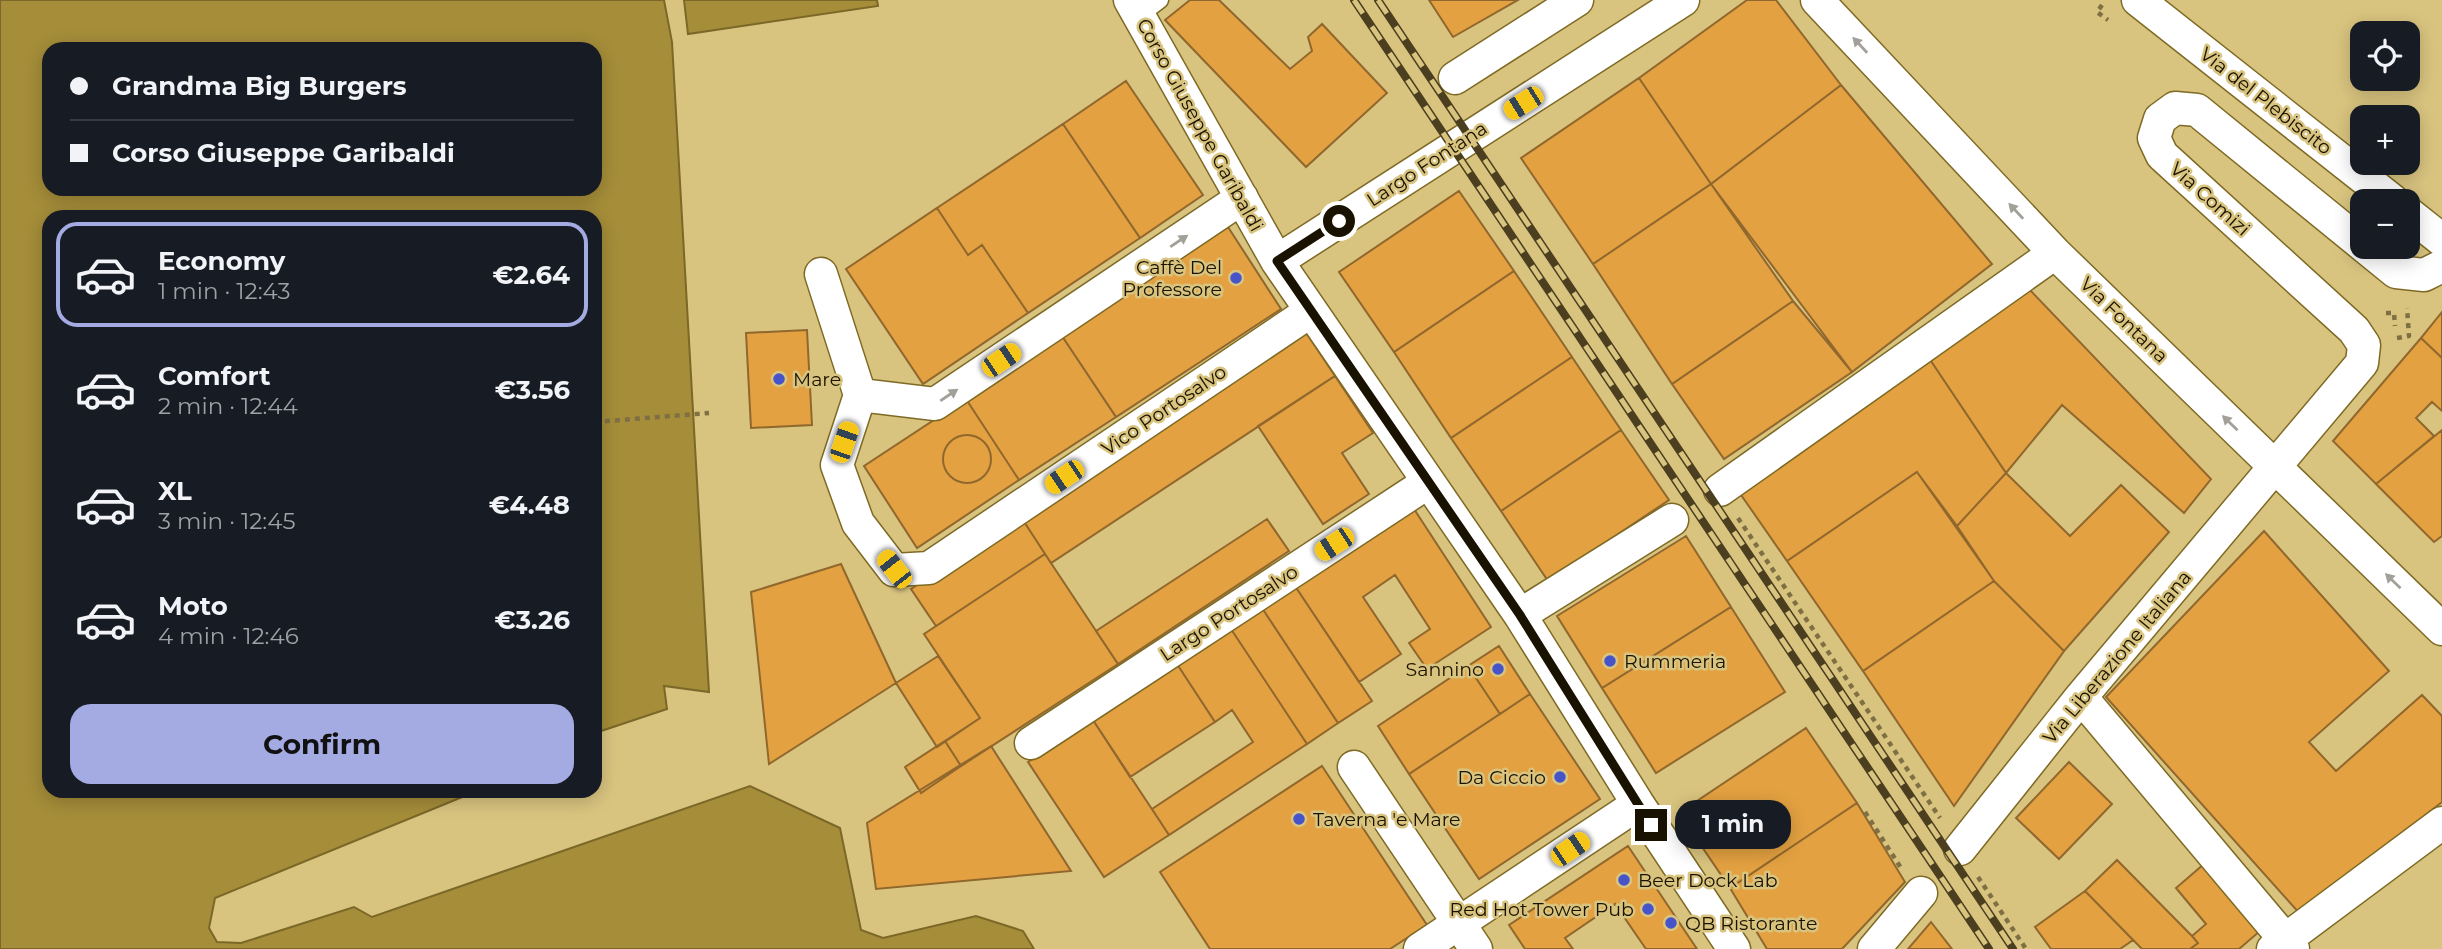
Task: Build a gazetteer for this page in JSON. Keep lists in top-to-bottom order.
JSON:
{
  "streets": {
    "street": [
      "Via del Plebiscito",
      "Corso Giuseppe Garibaldi",
      "Largo Fontana",
      "Via Comizi",
      "Via Fontana",
      "Vico Portosalvo",
      "Largo Portosalvo",
      "Via Liberazione Italiana"
    ]
  },
  "crossings": [
    ["Corso Giuseppe Garibaldi", "Largo Fontana"],
    ["Corso Giuseppe Garibaldi", "Vico Portosalvo"],
    ["Corso Giuseppe Garibaldi", "Largo Portosalvo"],
    ["Via Fontana", "Via Liberazione Italiana"]
  ],
  "one_way": ["Via Fontana"],
  "places": [
    "Caffè Del Professore",
    "Mare",
    "Rummeria",
    "Sannino",
    "Da Ciccio",
    "Taverna 'e Mare",
    "Beer Dock Lab",
    "Red Hot Tower Pub",
    "QB Ristorante"
  ],
  "page": {
    "map_buttons": ["+", "−"],
    "banner": ["Grandma Big Burgers", "Corso Giuseppe Garibaldi"],
    "list": [
      {
        "name": "Economy",
        "note": "1 min · 12:43",
        "value": "€2.64"
      },
      {
        "name": "Comfort",
        "note": "2 min · 12:44",
        "value": "€3.56"
      },
      {
        "name": "XL",
        "note": "3 min · 12:45",
        "value": "€4.48"
      },
      {
        "name": "Moto",
        "note": "4 min · 12:46",
        "value": "€3.26"
      }
    ],
    "buttons": "Confirm",
    "bubble": "1 min"
  }
}
